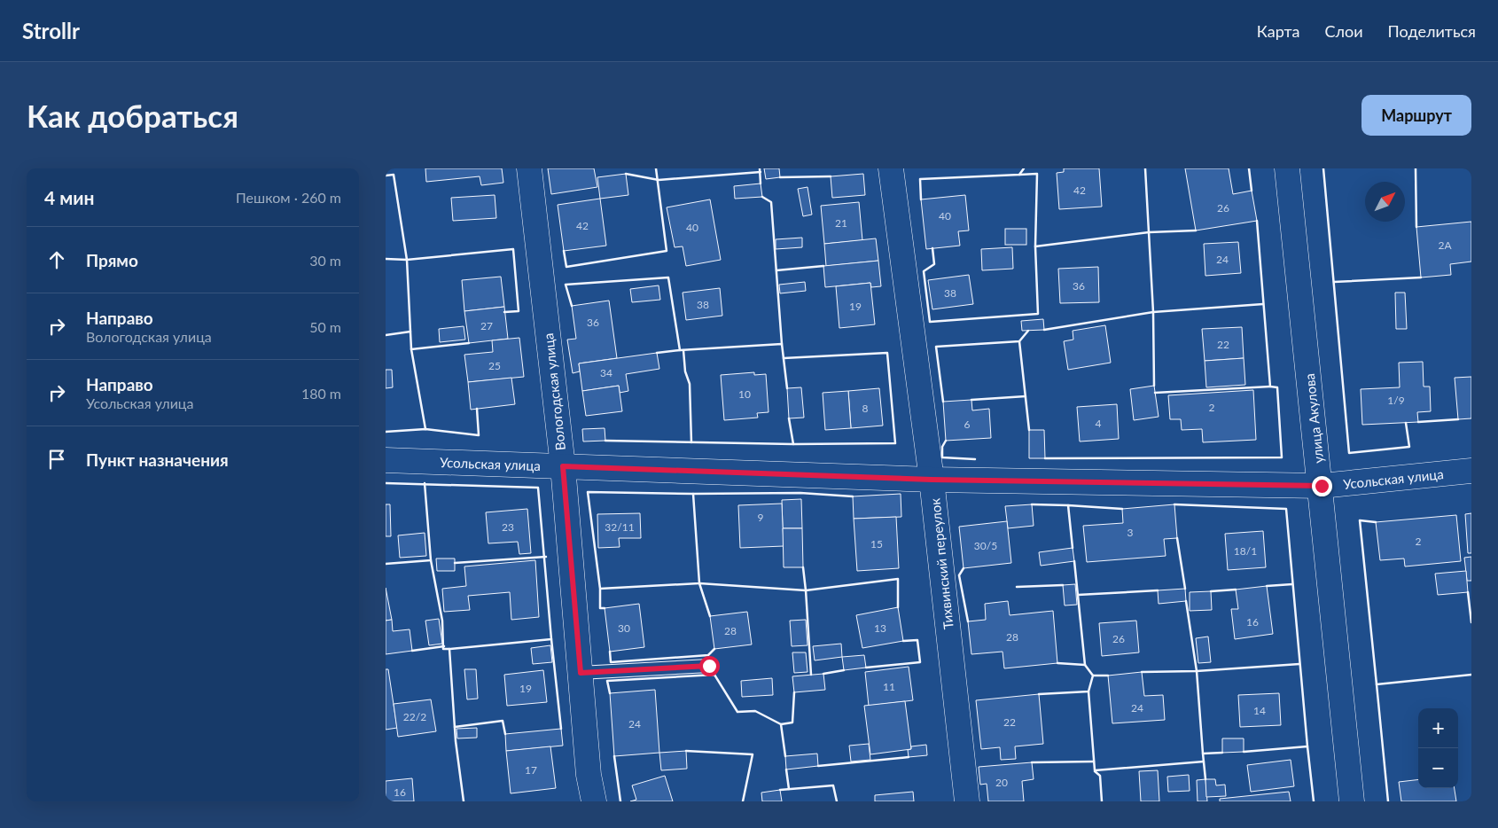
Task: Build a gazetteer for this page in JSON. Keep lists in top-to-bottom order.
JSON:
{
  "streets": {
    "street": [
      "Вологодская улица",
      "улица Акулова",
      "Усольская улица",
      "Тихвинский переулок"
    ]
  },
  "crossings": [
    ["Вологодская улица", "Усольская улица"],
    ["улица Акулова", "Усольская улица"],
    ["Усольская улица", "Тихвинский переулок"]
  ],
  "house_numbers": [
    "42",
    "26",
    "40",
    "21",
    "42",
    "40",
    "2А",
    "24",
    "36",
    "38",
    "38",
    "19",
    "36",
    "27",
    "22",
    "25",
    "34",
    "10",
    "1/9",
    "2",
    "8",
    "4",
    "6",
    "9",
    "23",
    "32/11",
    "3",
    "2",
    "15",
    "30/5",
    "18/1",
    "16",
    "30",
    "13",
    "28",
    "28",
    "26",
    "11",
    "19",
    "24",
    "14",
    "22/2",
    "22",
    "24",
    "17",
    "20",
    "16"
  ],
  "north": "top right",
  "page": {
    "header": "Strollr",
    "nav": ["Карта", "Слои", "Поделиться"],
    "buttons": "Маршрут",
    "title": "Как добраться",
    "heading": ["4 мин", "Пешком · 260 m"],
    "list": [
      ["Прямо", "30 m"],
      ["Направо", "Вологодская улица", "50 m"],
      ["Направо", "Усольская улица", "180 m"],
      "Пункт назначения"
    ],
    "map_buttons": ["+", "−"]
  }
}
